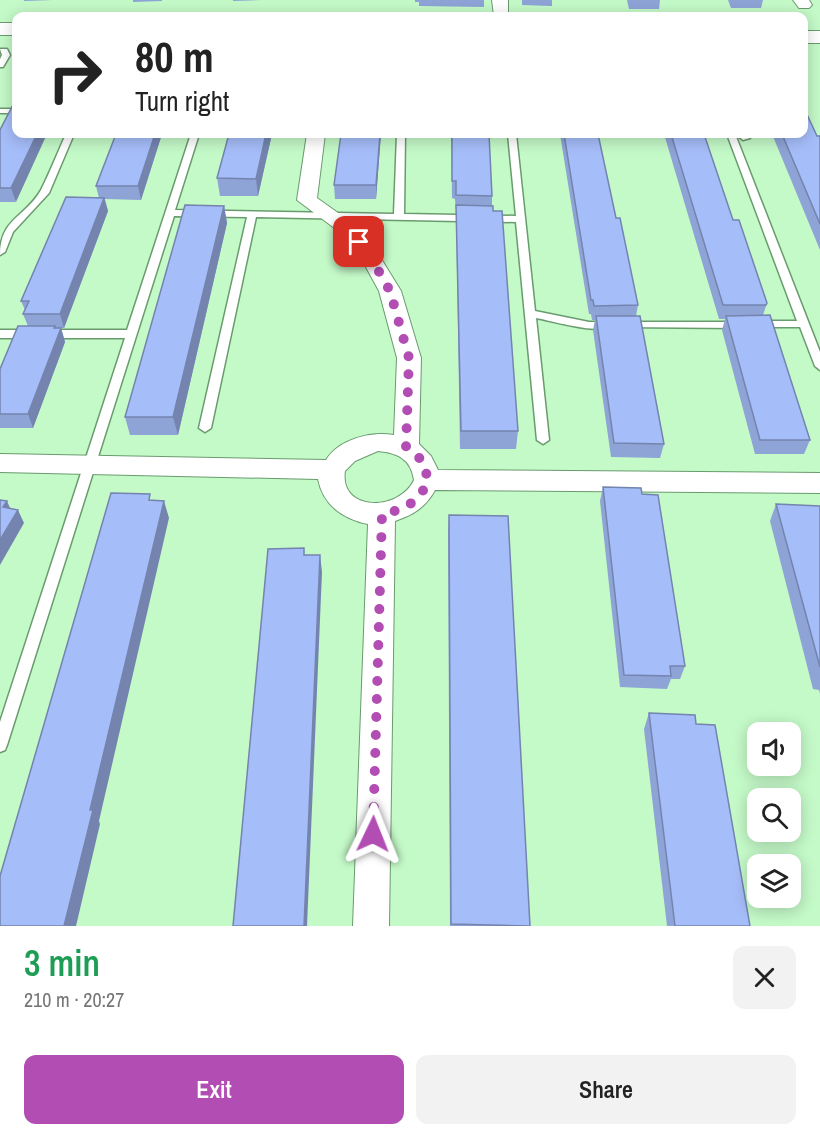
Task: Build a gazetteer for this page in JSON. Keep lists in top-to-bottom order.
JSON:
{
  "page": {
    "turn": ["80 m", "Turn right"],
    "heading": ["3 min", "210 m · 20:27"],
    "buttons": ["Exit", "Share"]
  }
}
